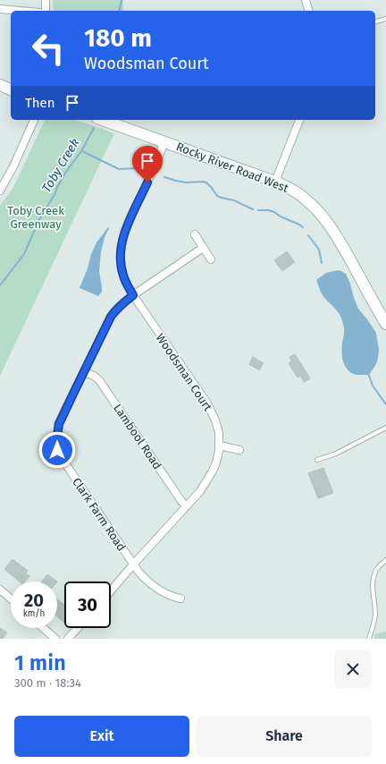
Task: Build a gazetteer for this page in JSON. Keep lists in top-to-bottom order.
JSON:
{
  "streets": {
    "street": [
      "Rocky River Road West",
      "Woodsman Court",
      "Lambool Road",
      "Clark Farm Road"
    ]
  },
  "crossings": [
    ["Rocky River Road West", "Woodsman Court"],
    ["Woodsman Court", "Lambool Road"],
    ["Woodsman Court", "Clark Farm Road"],
    ["Lambool Road", "Clark Farm Road"]
  ],
  "water": ["Toby Creek"],
  "parks": ["Toby Creek Greenway"],
  "page": {
    "turn": ["180 m", "Woodsman Court"],
    "then": "Then",
    "speed": "20 km/h",
    "limit": "30",
    "heading": ["1 min", "300 m · 18:34"],
    "buttons": ["Exit", "Share"]
  }
}
